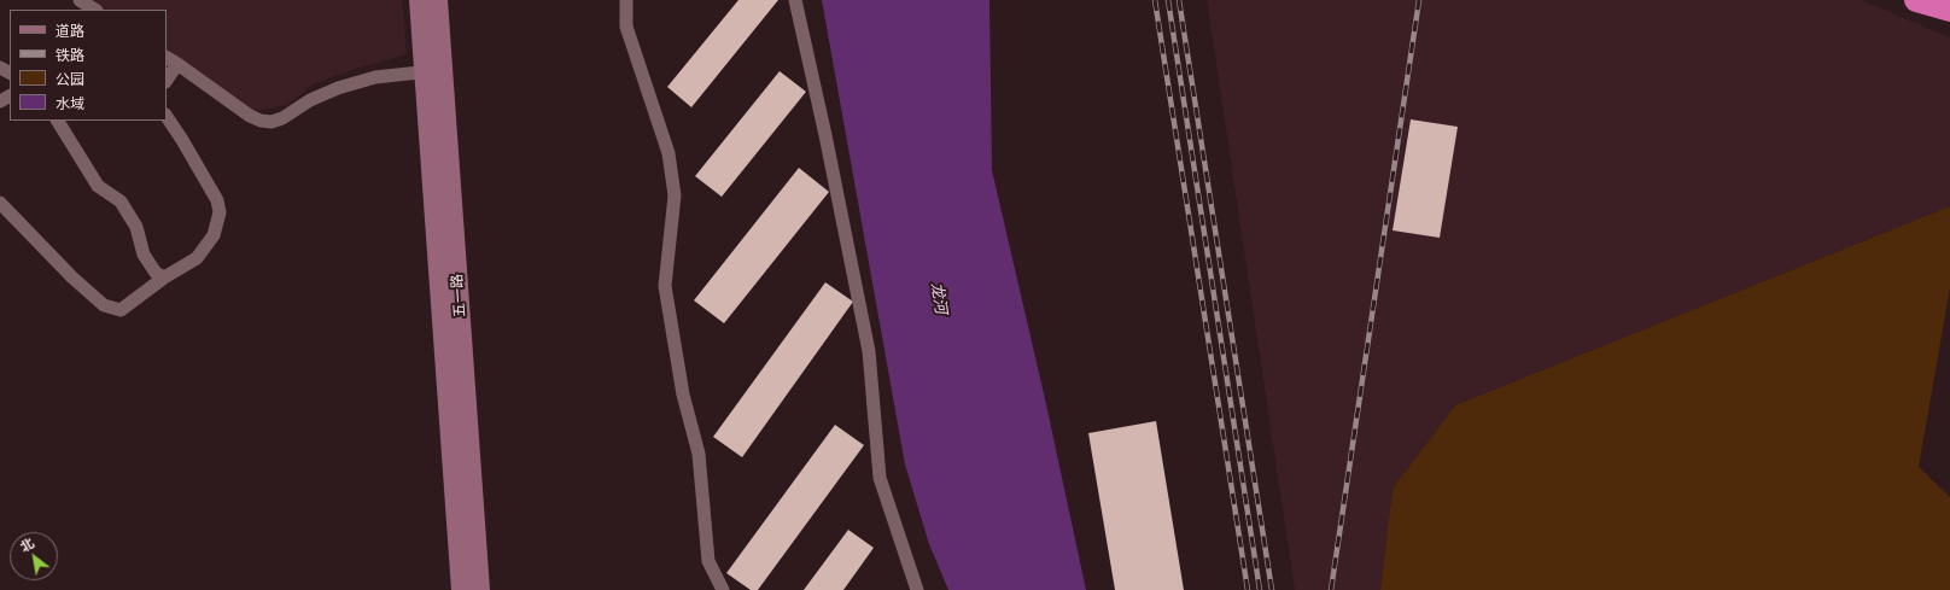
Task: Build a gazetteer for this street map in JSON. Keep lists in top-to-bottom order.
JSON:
{
  "streets": {
    "main road": ["五一路"]
  },
  "water": ["龙河"],
  "legend": [
    "道路",
    "铁路",
    "公园",
    "水域"
  ],
  "north": "top left"
}
